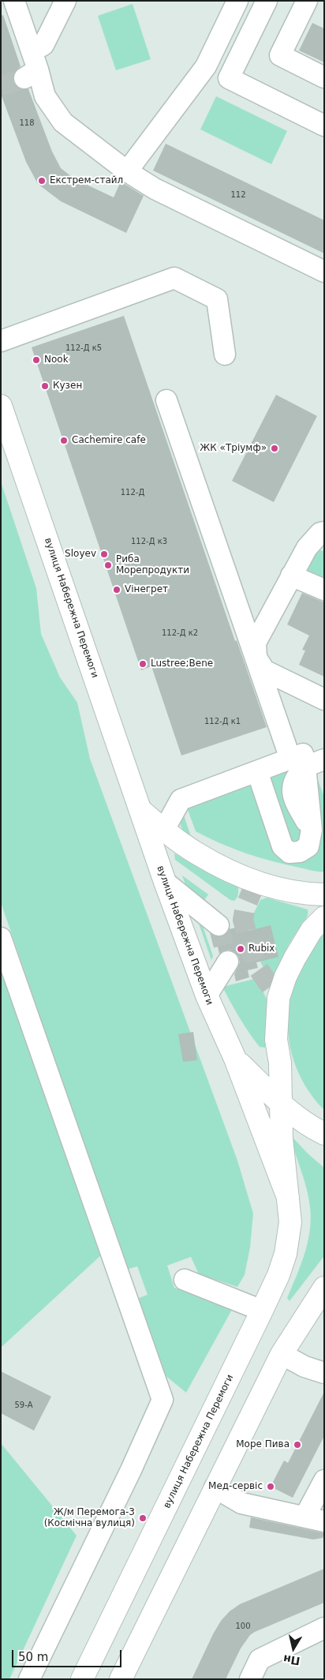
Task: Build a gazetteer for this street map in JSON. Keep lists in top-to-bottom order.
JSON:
{
  "streets": {
    "main road": ["вулиця Набережна Перемоги"]
  },
  "places": [
    "Екстрем-стайл",
    "Nook",
    "Кузен",
    "Cachemire cafe",
    "ЖК «Тріумф»",
    "Sloyev",
    "Риба Морепродукти",
    "Vінегрет",
    "Lustree;Bene",
    "Rubix",
    "Море Пива",
    "Мед-сервіс",
    "Ж/м Перемога-3 (Космічна вулиця)"
  ],
  "house_numbers": [
    "118",
    "112",
    "112-Д к5",
    "112-Д",
    "112-Д к3",
    "112-Д к2",
    "112-Д к1",
    "59-А",
    "100"
  ],
  "scale_bar": "50 m",
  "north": "bottom"
}
